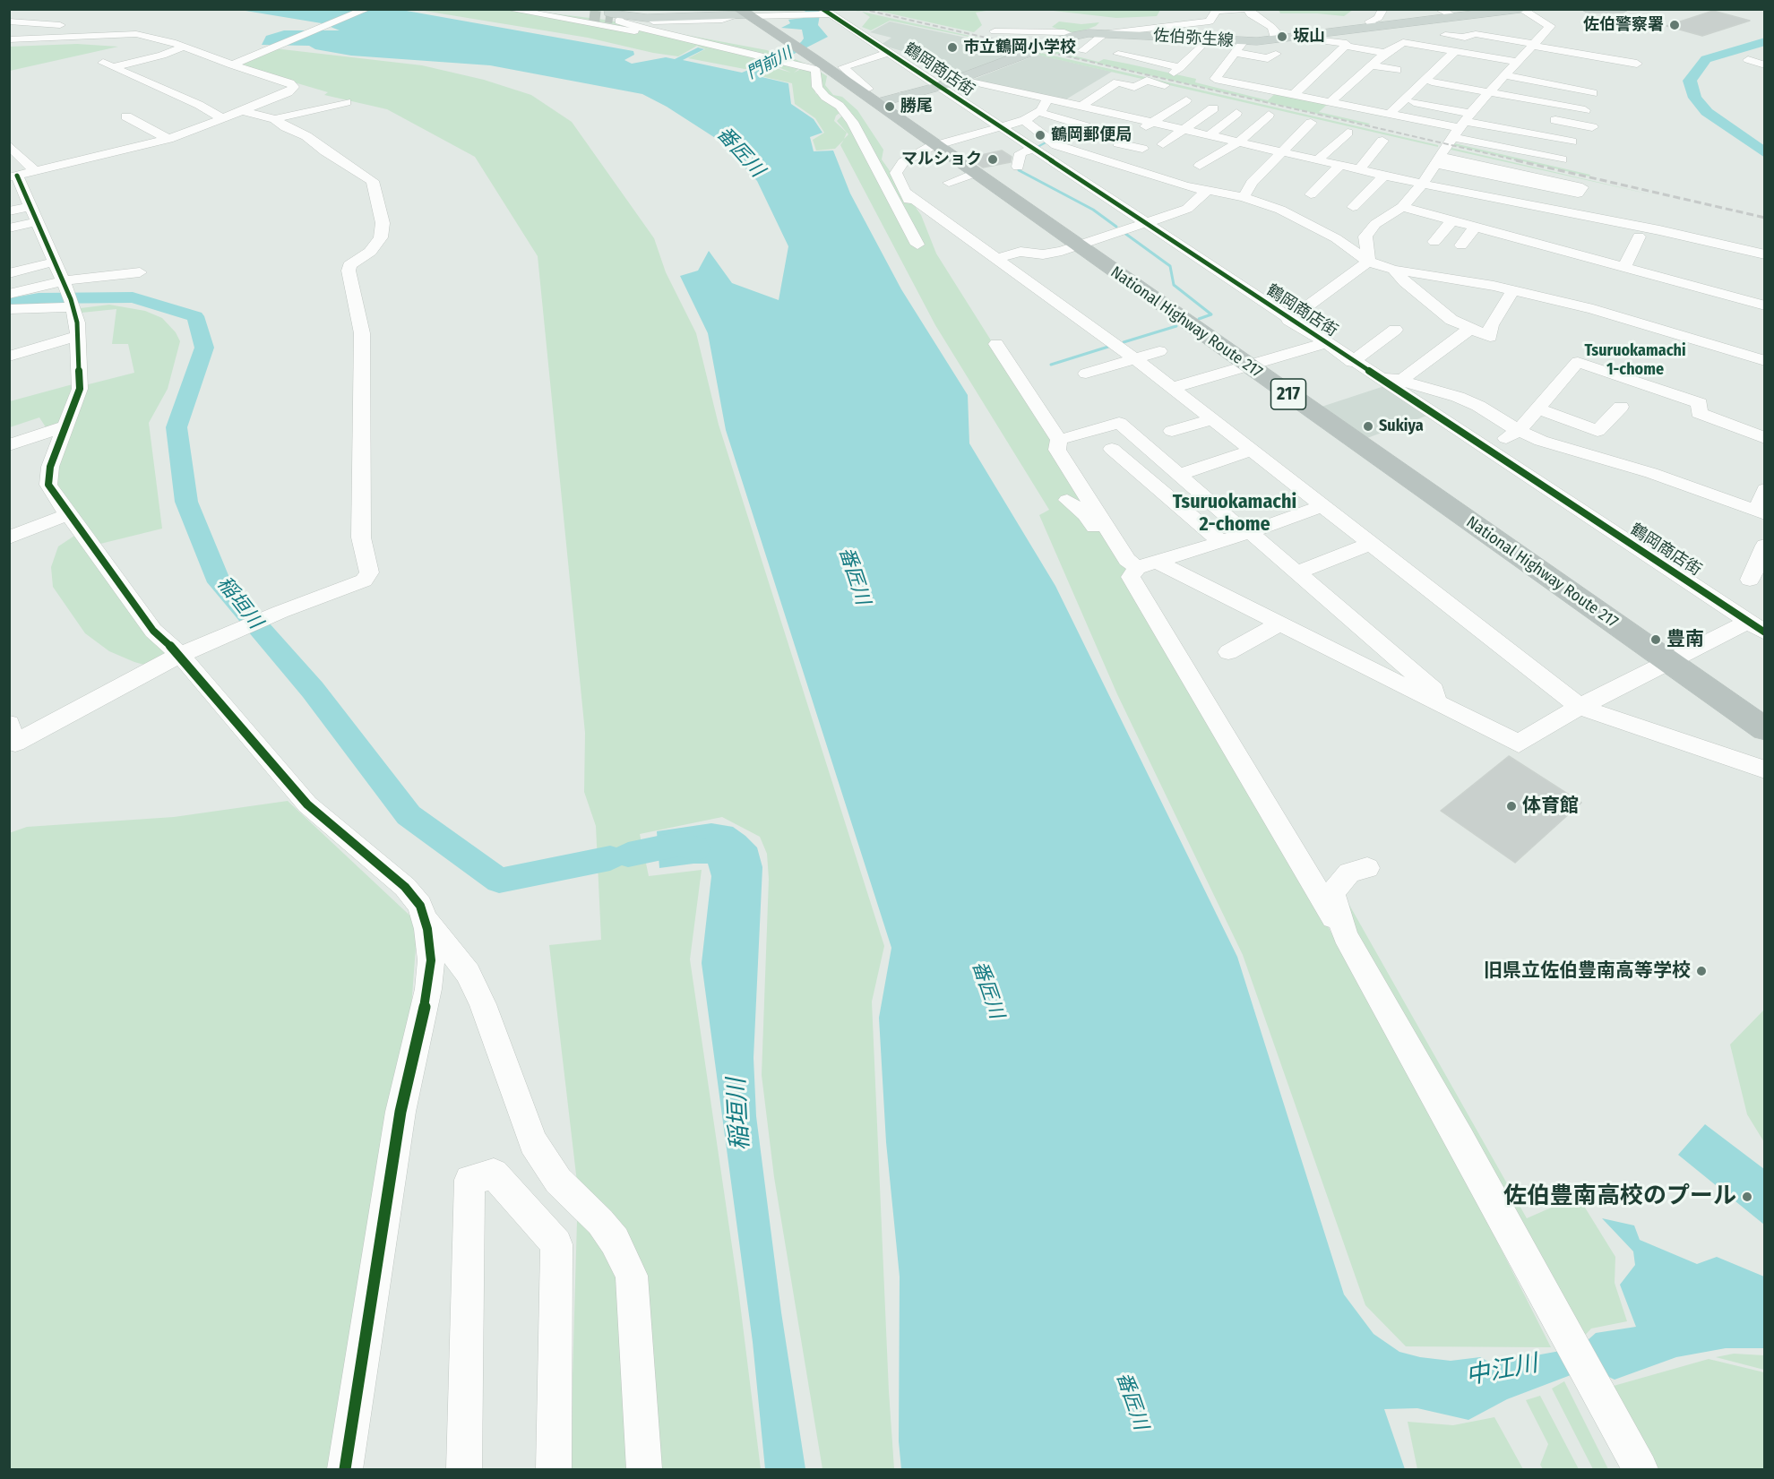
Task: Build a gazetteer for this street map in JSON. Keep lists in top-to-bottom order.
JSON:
{
  "streets": {
    "highway": ["National Highway Route 217", "217"],
    "main road": ["佐伯弥生線"],
    "street": ["鶴岡商店街"]
  },
  "crossings": [
    ["佐伯弥生線", "鶴岡商店街"],
    ["佐伯弥生線", "National Highway Route 217"]
  ],
  "districts": ["Tsuruokamachi 1-chome", "Tsuruokamachi 2-chome"],
  "water": [
    "門前川",
    "番匠川",
    "稲垣川",
    "中江川"
  ],
  "places": [
    "佐伯警察署",
    "坂山",
    "市立鶴岡小学校",
    "勝尾",
    "鶴岡郵便局",
    "マルショク",
    "Sukiya",
    "豊南",
    "体育館",
    "旧県立佐伯豊南高等学校",
    "佐伯豊南高校のプール"
  ]
}
